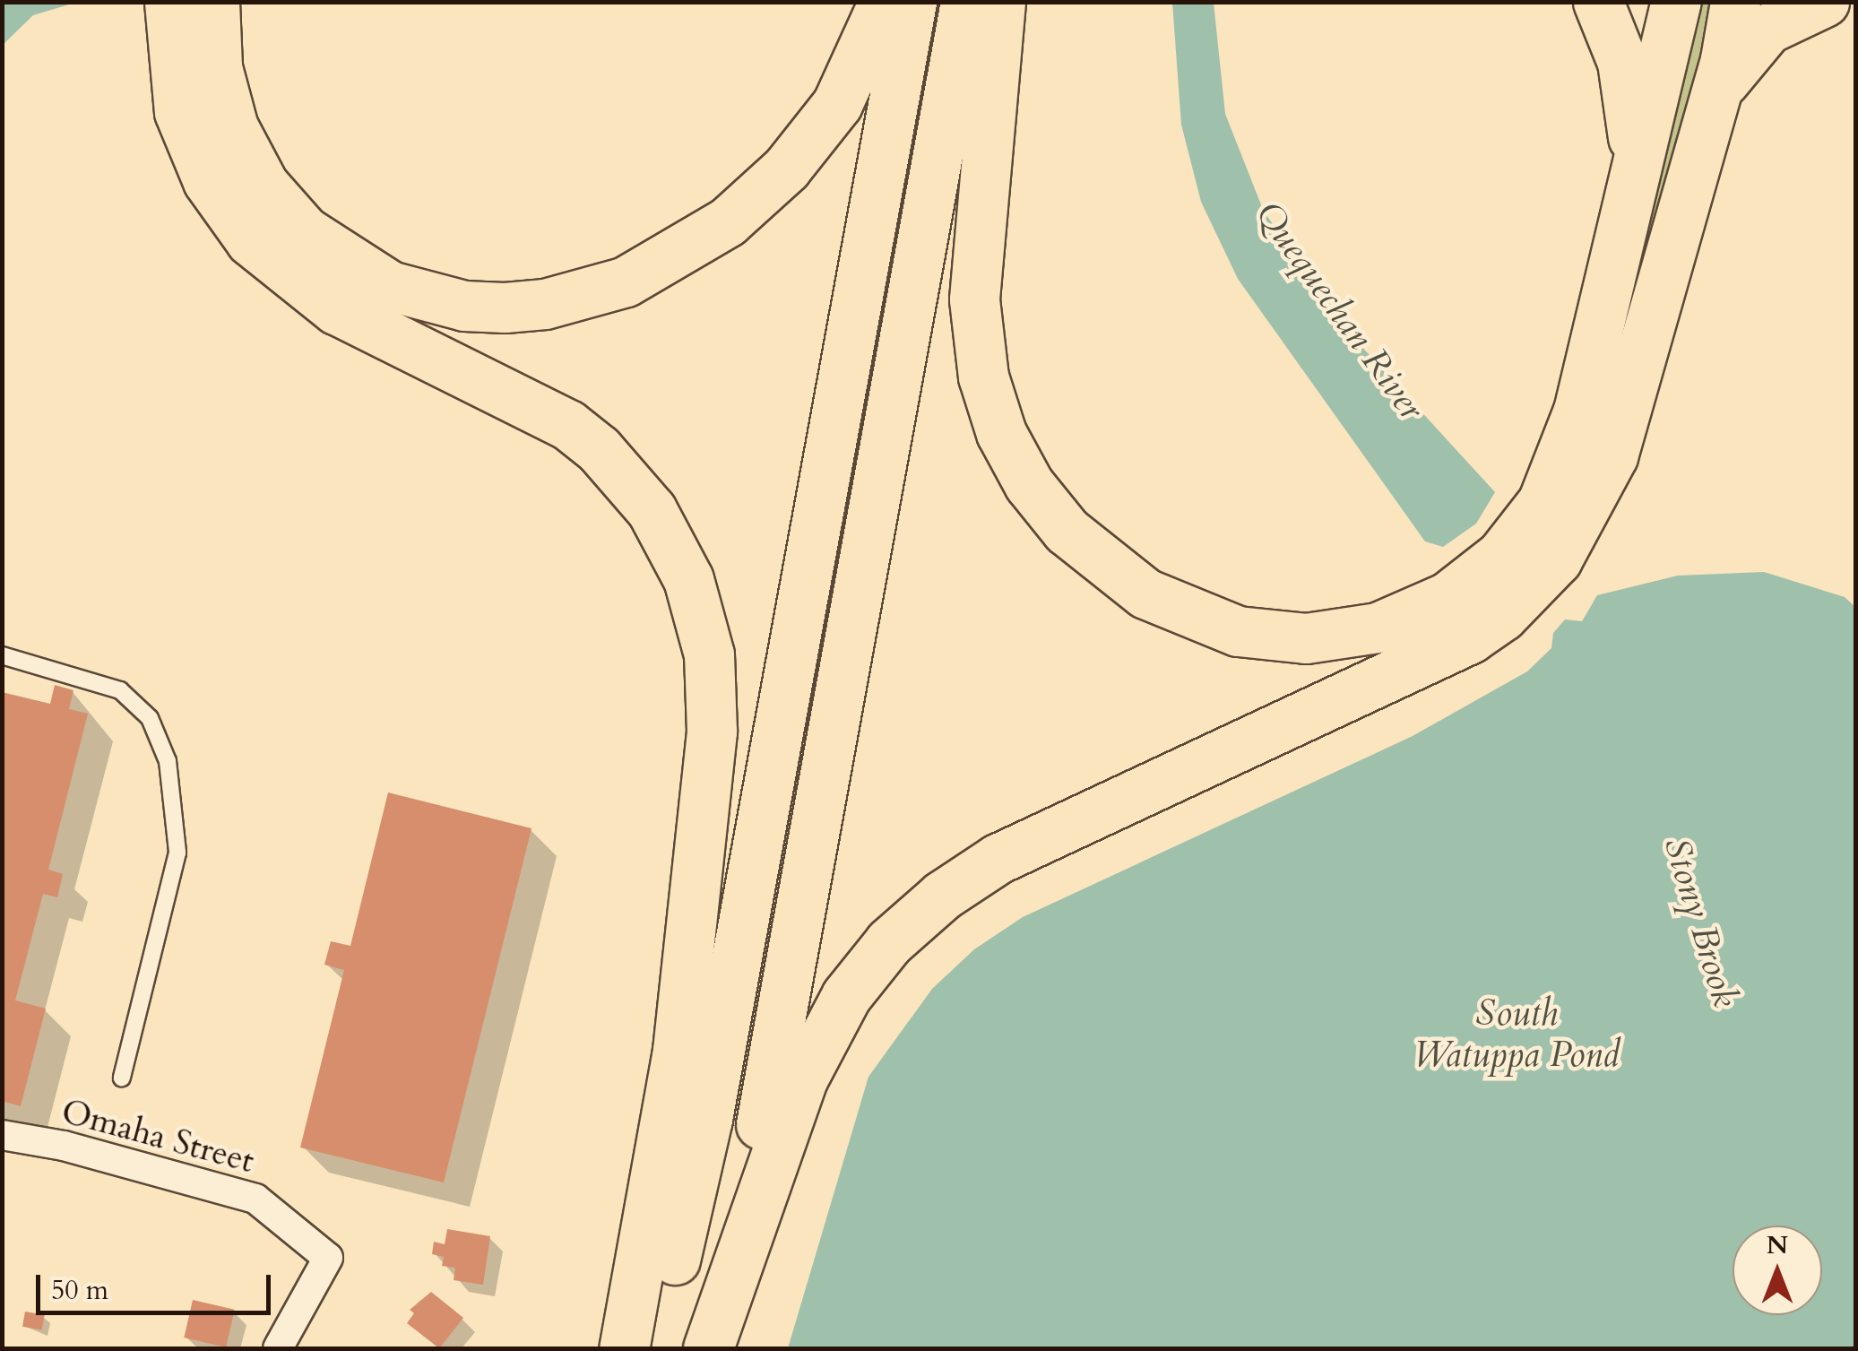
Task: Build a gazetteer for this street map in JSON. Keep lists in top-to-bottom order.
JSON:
{
  "streets": {
    "street": ["Omaha Street"]
  },
  "water": ["Quequechan River", "Stony Brook", "South Watuppa Pond"],
  "scale_bar": "50 m",
  "north": "top"
}
